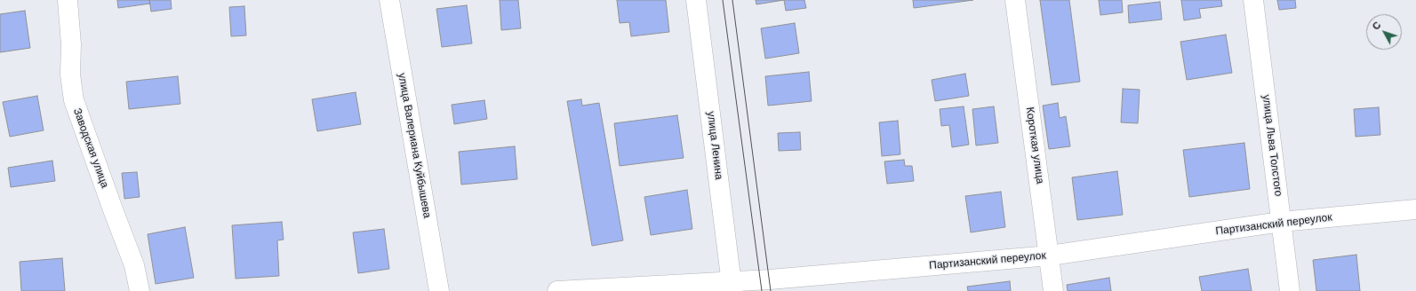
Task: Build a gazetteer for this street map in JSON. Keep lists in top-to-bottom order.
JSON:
{
  "streets": {
    "street": [
      "улица Валериана Куйбышева",
      "улица Ленина",
      "Короткая улица",
      "улица Льва Толстого",
      "Заводская улица",
      "Партизанский переулок"
    ]
  },
  "crossings": [
    ["улица Ленина", "Партизанский переулок"],
    ["Короткая улица", "Партизанский переулок"],
    ["улица Льва Толстого", "Партизанский переулок"]
  ],
  "north": "top left"
}
